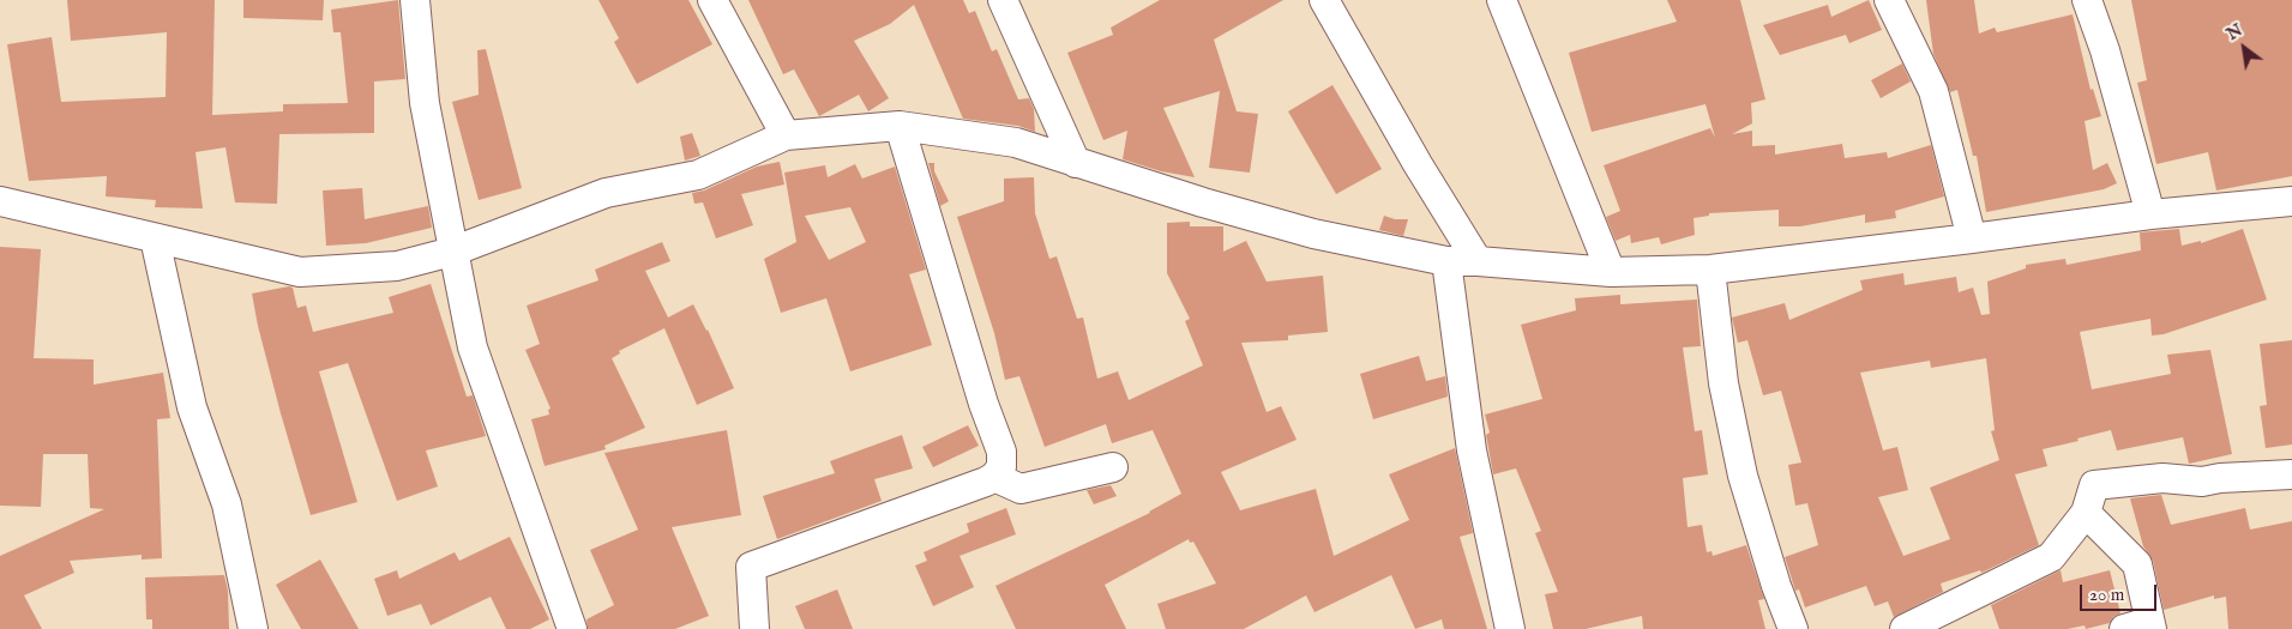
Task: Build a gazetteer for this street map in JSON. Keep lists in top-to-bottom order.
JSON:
{
  "scale_bar": "20 m",
  "north": "top left"
}
